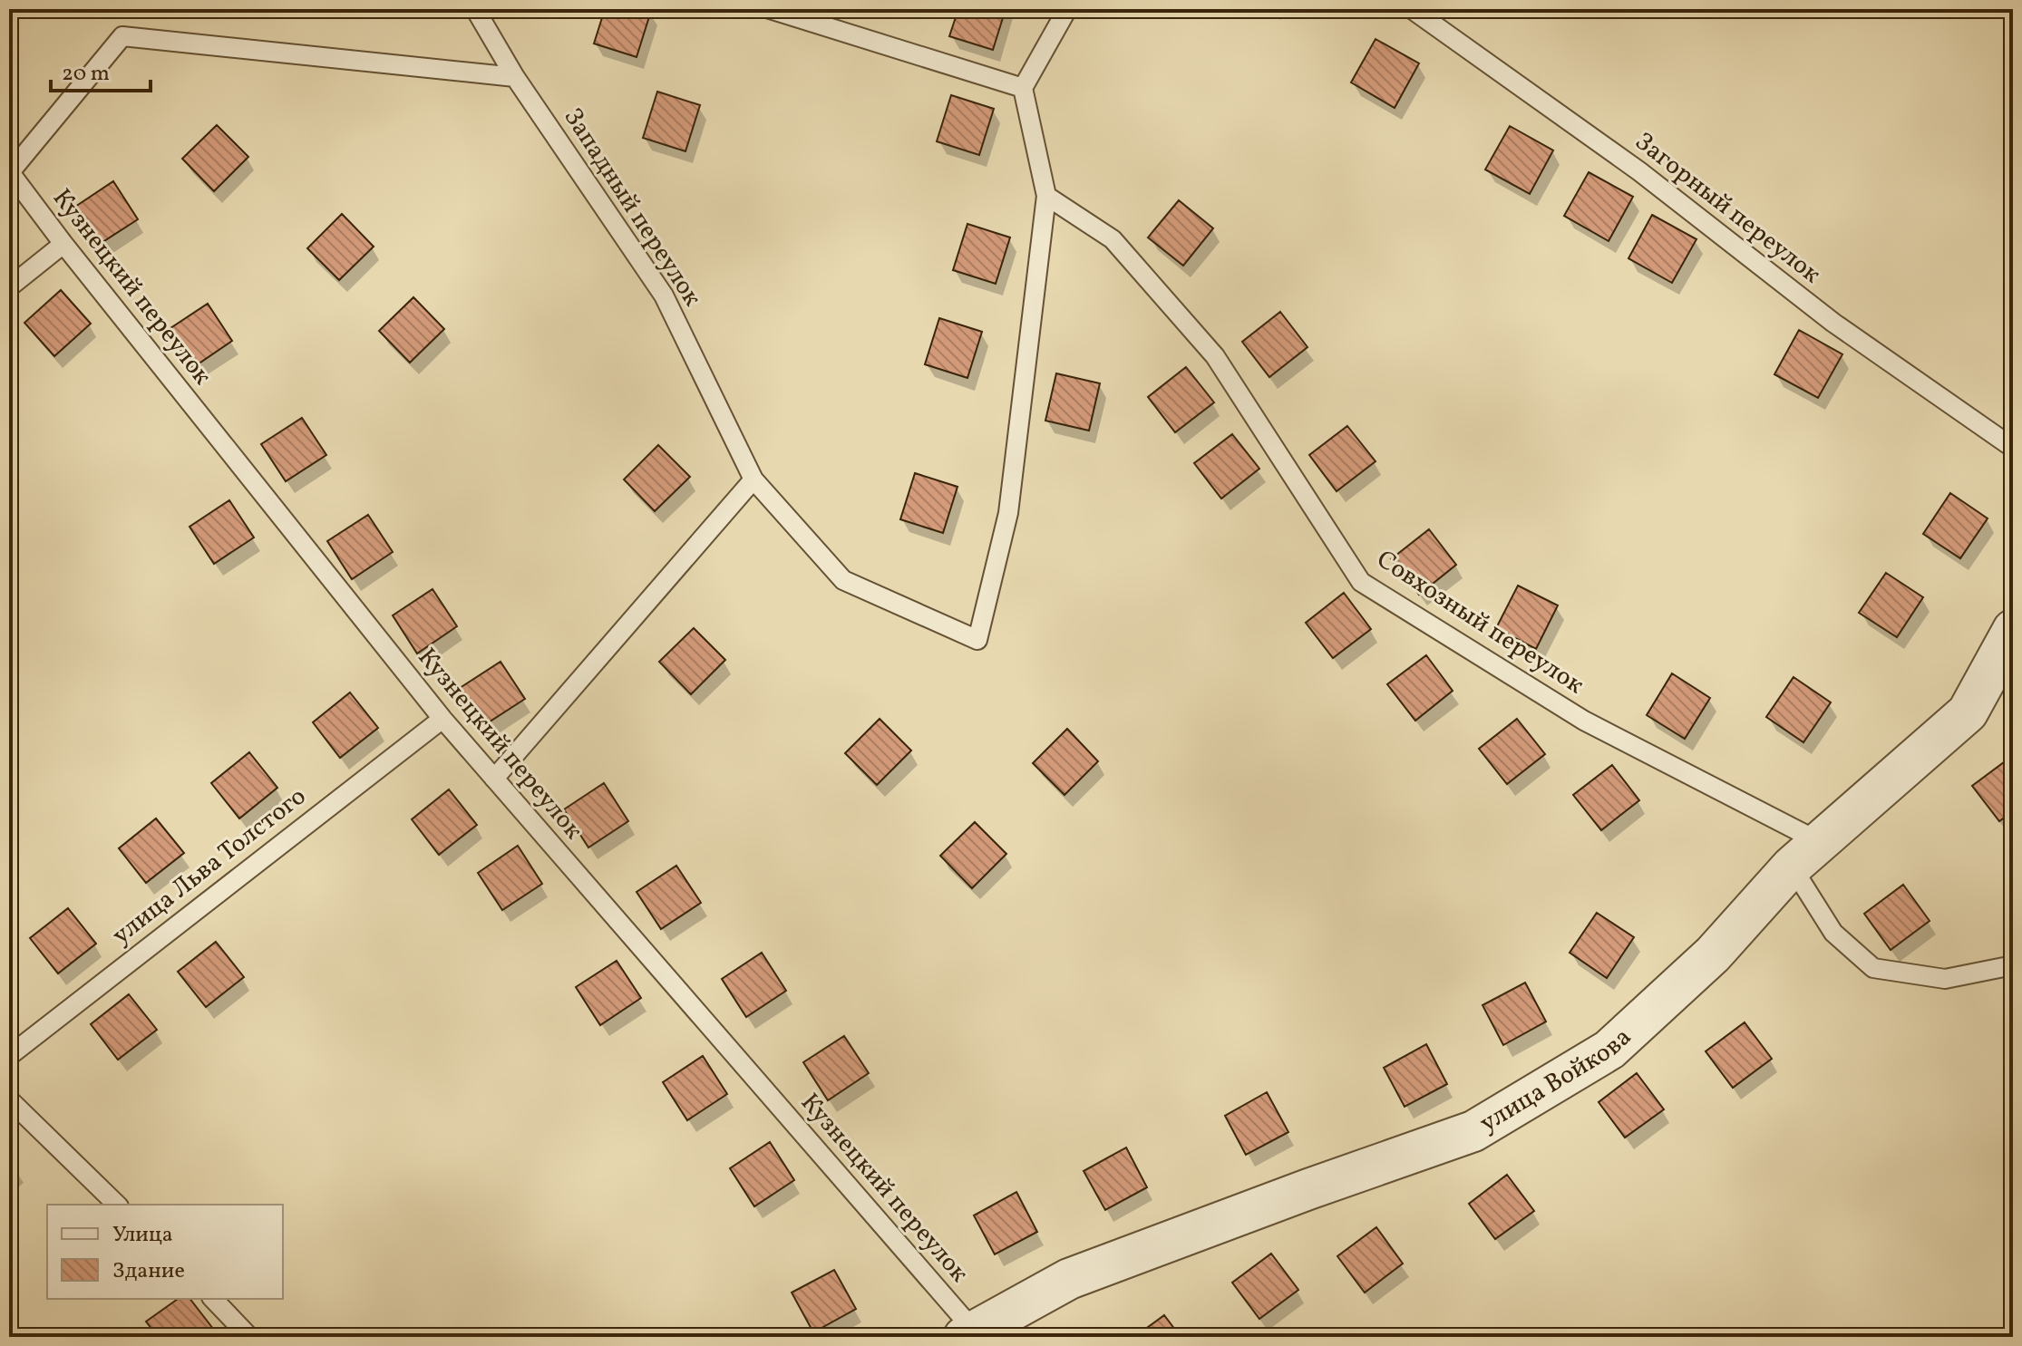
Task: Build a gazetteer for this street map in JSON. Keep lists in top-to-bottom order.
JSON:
{
  "streets": {
    "street": ["улица Войкова"],
    "lane": [
      "Западный переулок",
      "Загорный переулок",
      "Кузнецкий переулок",
      "Совхозный переулок",
      "улица Льва Толстого"
    ]
  },
  "crossings": [
    ["Западный переулок", "Совхозный переулок"],
    ["Кузнецкий переулок", "улица Льва Толстого"],
    ["Кузнецкий переулок", "улица Войкова"],
    ["Совхозный переулок", "улица Войкова"]
  ],
  "legend": ["Улица", "Здание"],
  "scale_bar": "20 m"
}
